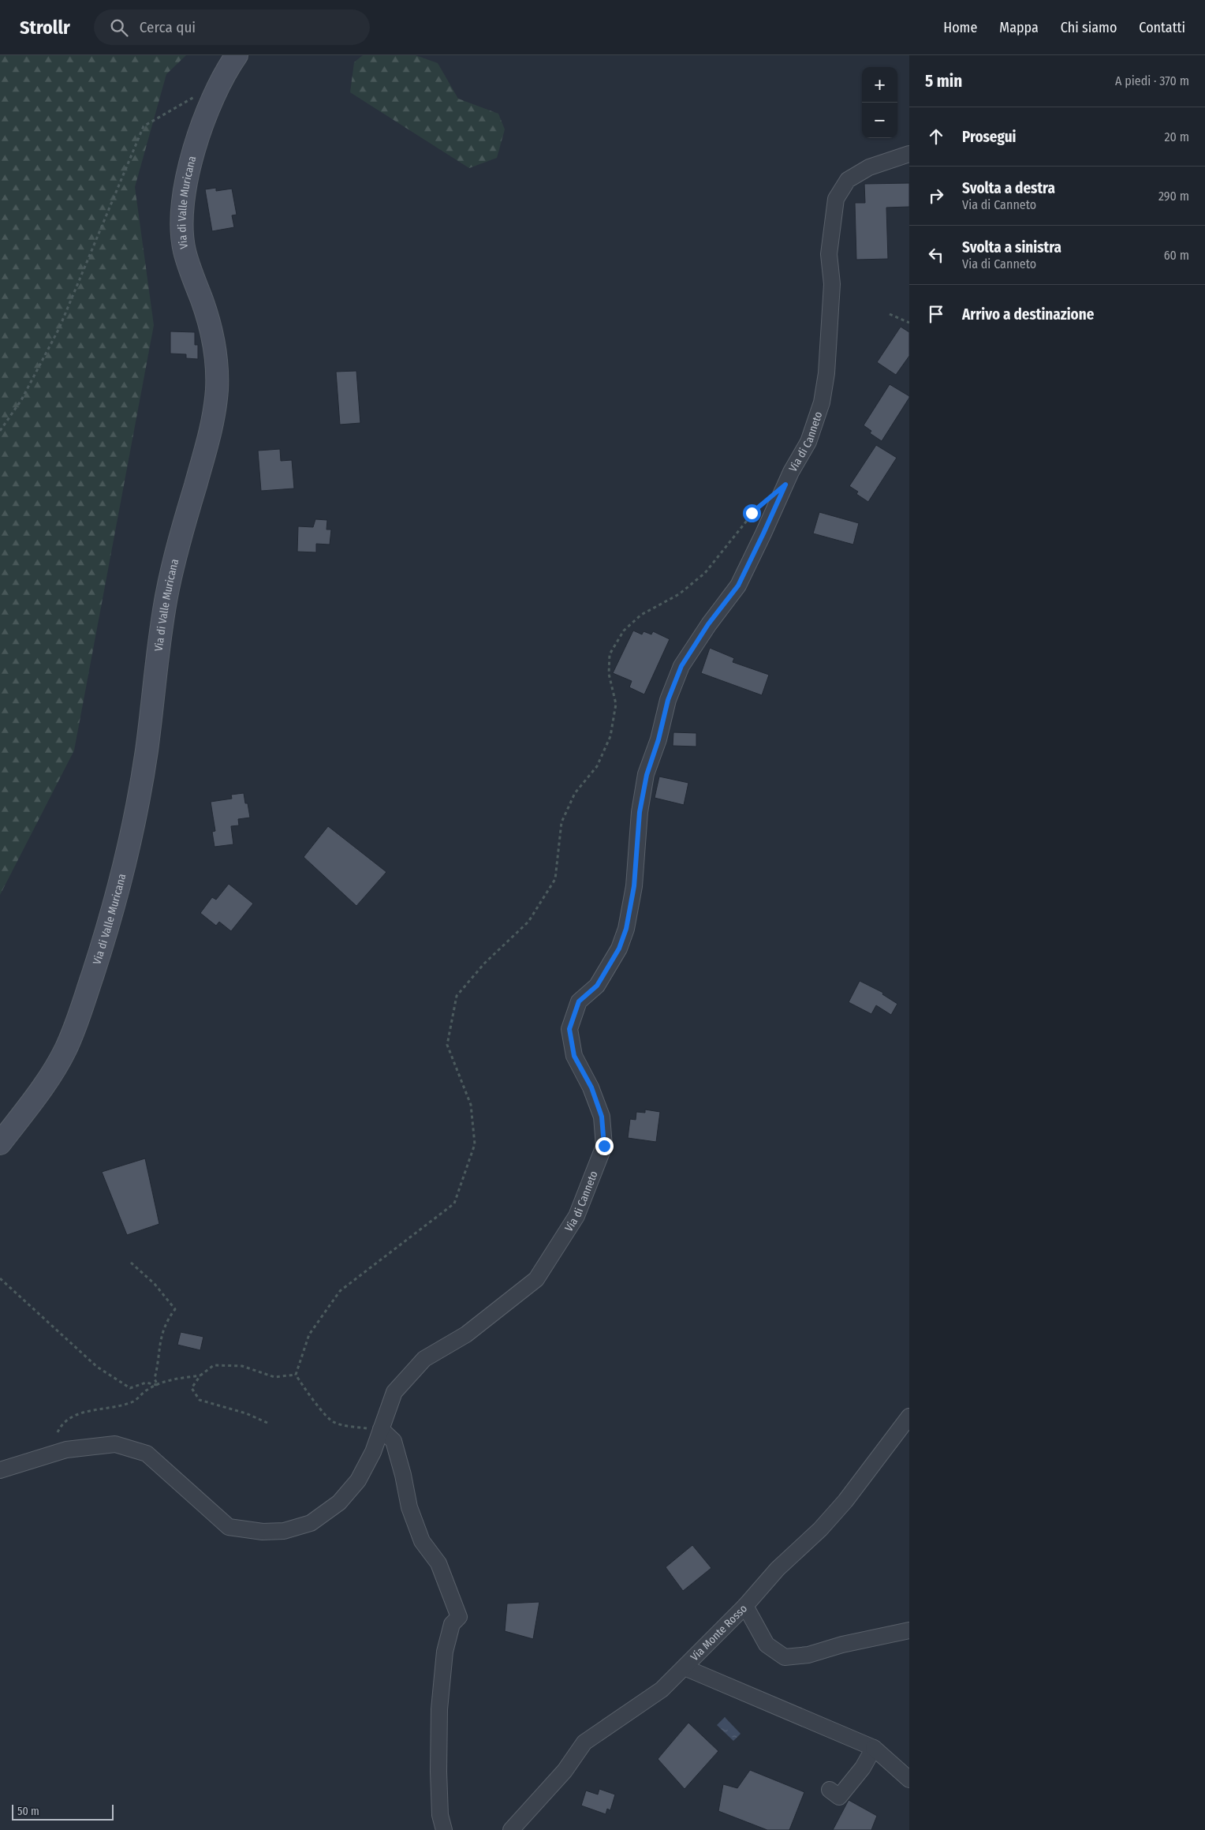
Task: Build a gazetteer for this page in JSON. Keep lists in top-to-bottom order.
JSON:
{
  "streets": {
    "street": ["Via di Valle Muricana", "Via di Canneto", "Via Monte Rosso"]
  },
  "scale_bar": "50 m",
  "page": {
    "header": "Strollr",
    "search": "Cerca qui",
    "nav": [
      "Home",
      "Mappa",
      "Chi siamo",
      "Contatti"
    ],
    "heading": ["5 min", "A piedi · 370 m"],
    "map_buttons": ["+", "−"],
    "list": [
      ["Prosegui", "20 m"],
      ["Svolta a destra", "Via di Canneto", "290 m"],
      ["Svolta a sinistra", "Via di Canneto", "60 m"],
      "Arrivo a destinazione"
    ],
    "scale": "50 m"
  }
}
